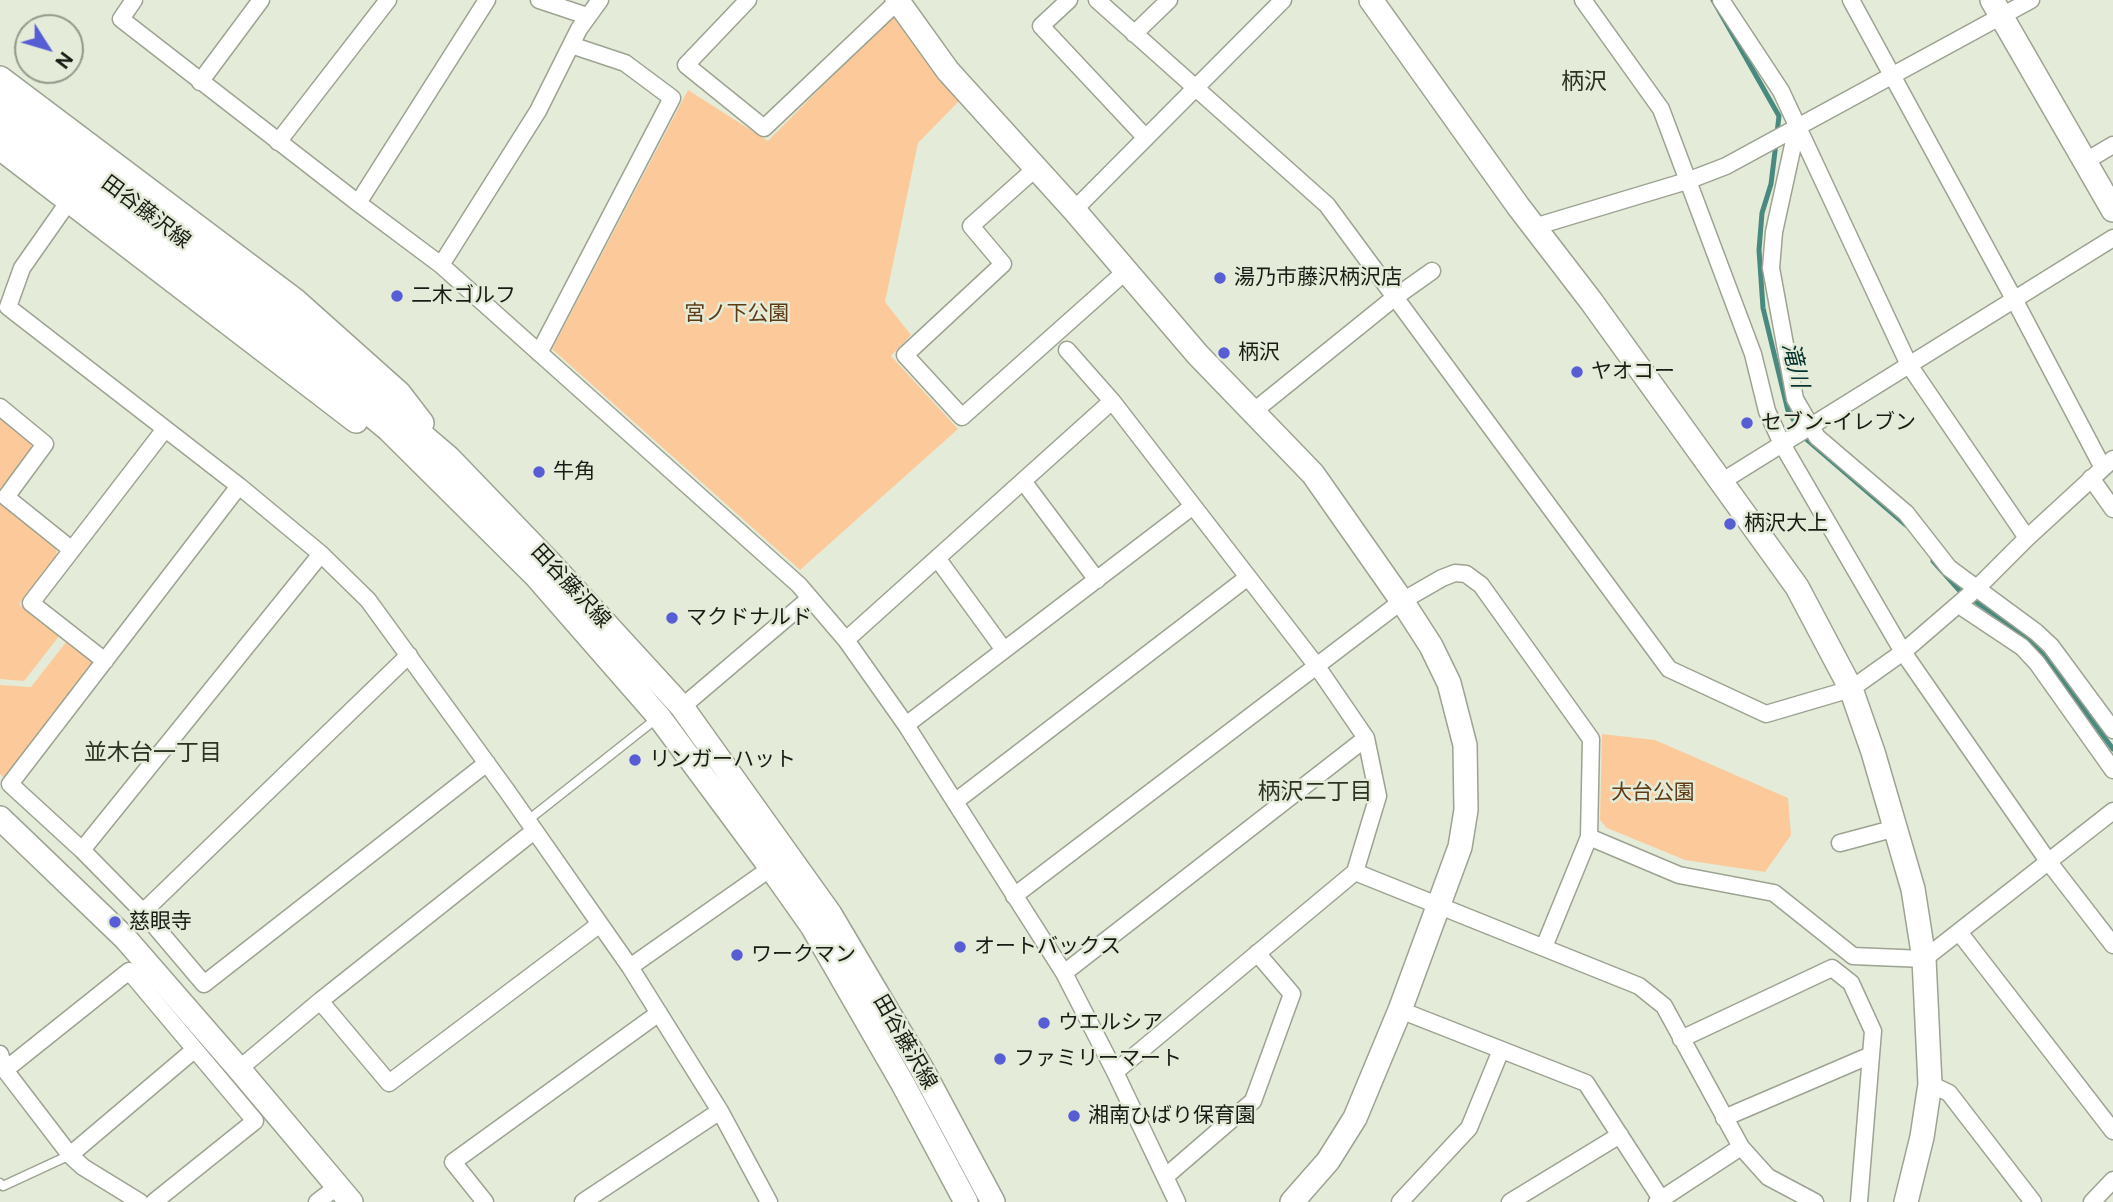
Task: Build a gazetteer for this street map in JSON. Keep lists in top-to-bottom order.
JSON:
{
  "streets": {
    "main road": ["田谷藤沢線"]
  },
  "districts": ["柄沢", "並木台一丁目", "柄沢二丁目"],
  "water": ["滝川"],
  "parks": ["宮ノ下公園", "大台公園"],
  "places": [
    "湯乃市藤沢柄沢店",
    "二木ゴルフ",
    "柄沢",
    "ヤオコー",
    "セブン-イレブン",
    "牛角",
    "柄沢大上",
    "マクドナルド",
    "リンガーハット",
    "慈眼寺",
    "オートバックス",
    "ワークマン",
    "ウエルシア",
    "ファミリーマート",
    "湘南ひばり保育園"
  ],
  "north": "bottom right"
}
